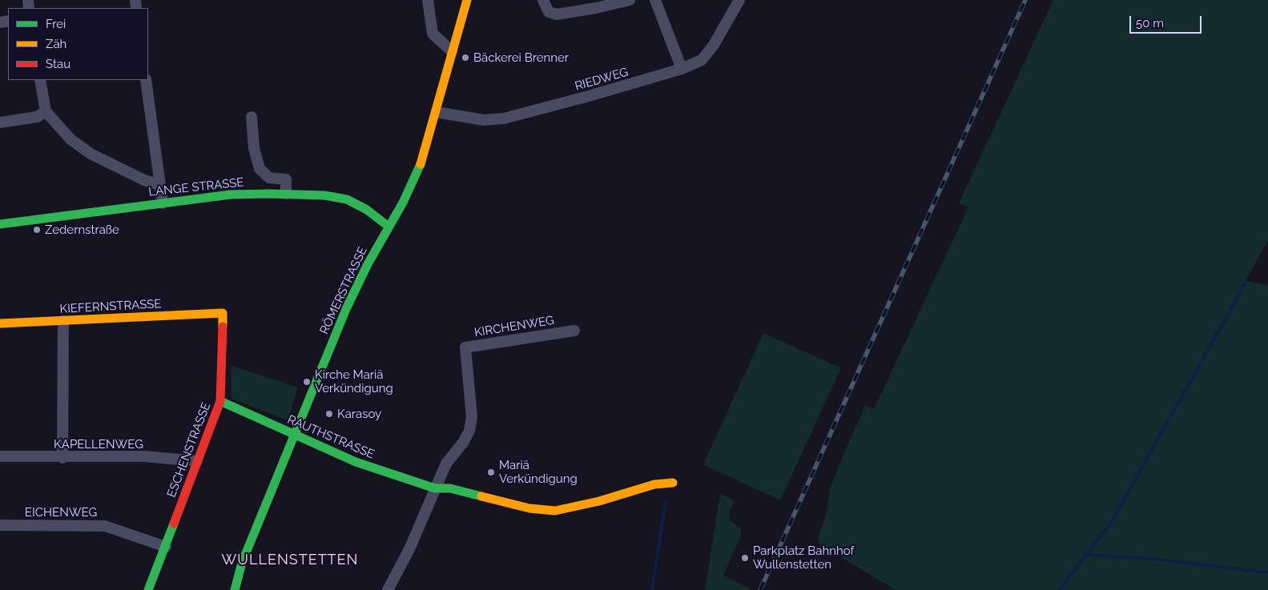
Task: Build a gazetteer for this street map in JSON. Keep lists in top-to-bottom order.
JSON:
{
  "streets": {
    "street": [
      "RIEDWEG",
      "LANGE STRASSE",
      "RÖMERSTRASSE",
      "KIEFERNSTRASSE",
      "KIRCHENWEG",
      "RAUTHSTRASSE",
      "KAPELLENWEG",
      "ESCHENSTRASSE",
      "EICHENWEG"
    ]
  },
  "crossings": [
    ["RIEDWEG", "RÖMERSTRASSE"],
    ["LANGE STRASSE", "RÖMERSTRASSE"],
    ["RÖMERSTRASSE", "RAUTHSTRASSE"],
    ["KIEFERNSTRASSE", "ESCHENSTRASSE"],
    ["KIRCHENWEG", "RAUTHSTRASSE"],
    ["RAUTHSTRASSE", "ESCHENSTRASSE"],
    ["KAPELLENWEG", "ESCHENSTRASSE"],
    ["ESCHENSTRASSE", "EICHENWEG"]
  ],
  "districts": ["WULLENSTETTEN"],
  "places": [
    "Bäckerei Brenner",
    "Zedernstraße",
    "Kirche Mariä Verkündigung",
    "Karasoy",
    "Mariä Verkündigung",
    "Parkplatz Bahnhof Wullenstetten"
  ],
  "legend": ["Frei", "Zäh", "Stau"],
  "scale_bar": "50 m"
}
